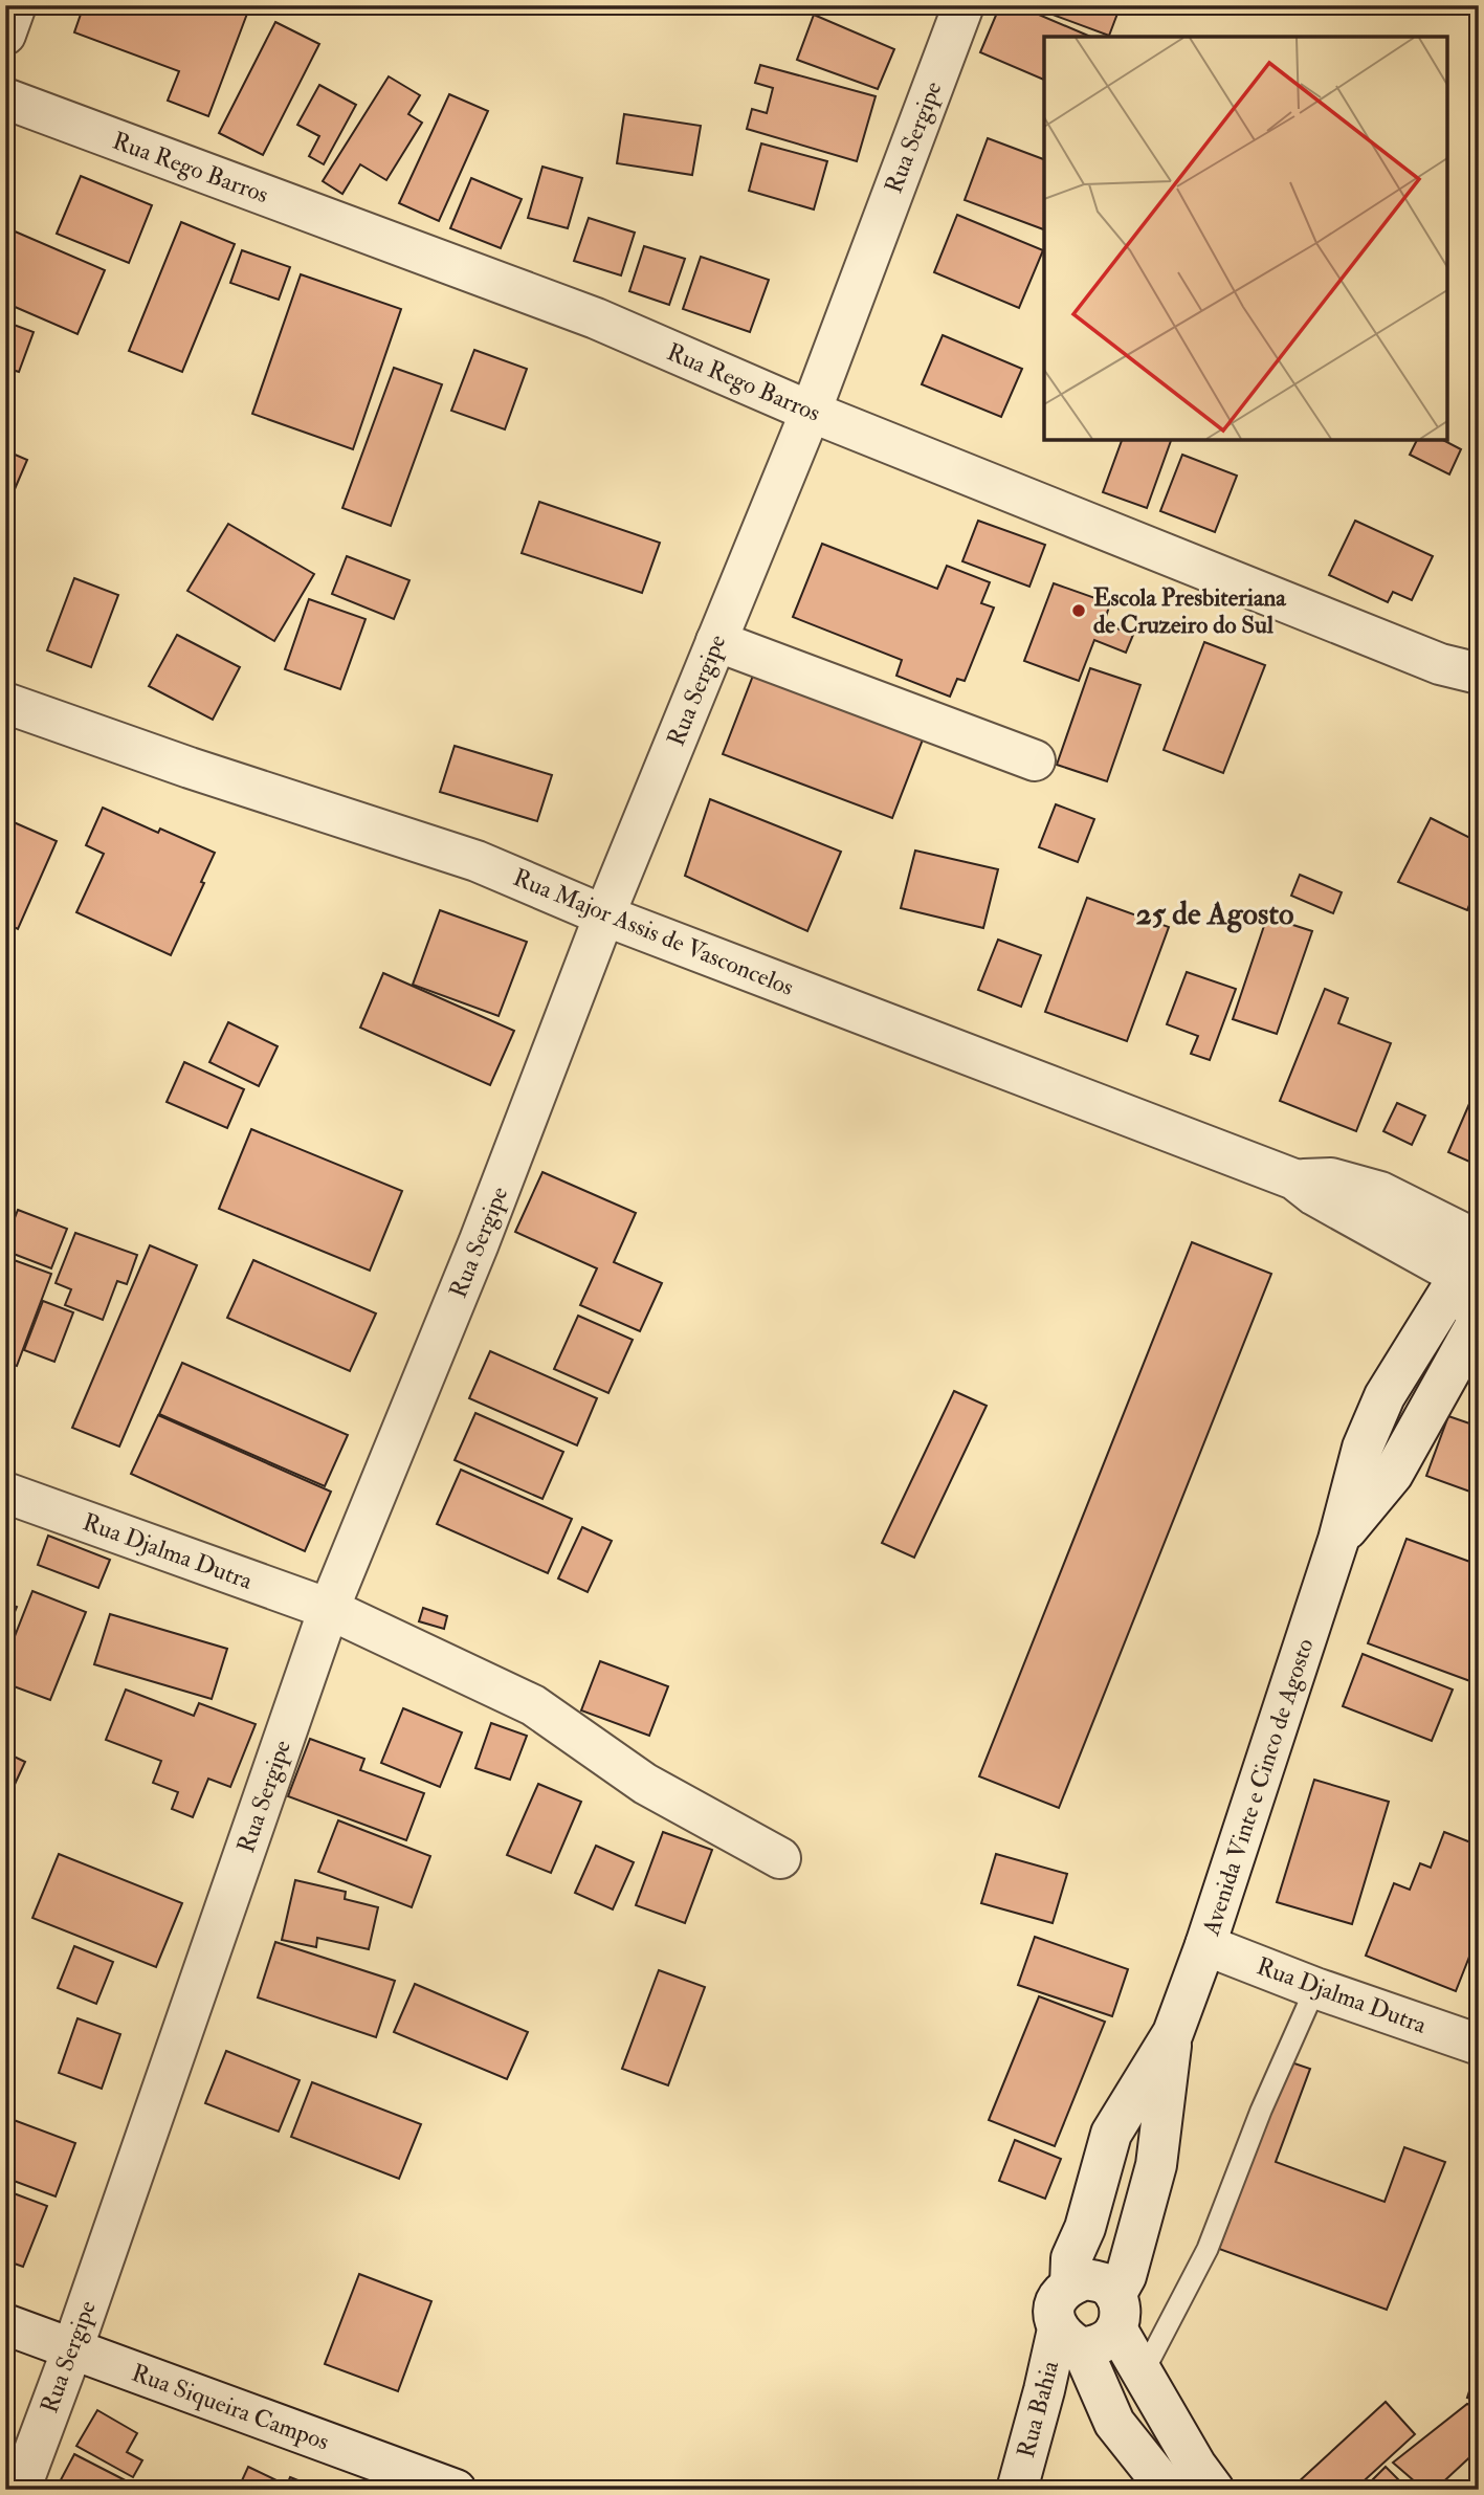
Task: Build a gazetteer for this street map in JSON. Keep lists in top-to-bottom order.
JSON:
{
  "streets": {
    "street": [
      "Rua Sergipe",
      "Rua Rego Barros",
      "Rua Major Assis de Vasconcelos",
      "Rua Djalma Dutra",
      "Avenida Vinte e Cinco de Agosto",
      "Rua Siqueira Campos",
      "Rua Bahia"
    ]
  },
  "crossings": [
    ["Rua Sergipe", "Rua Rego Barros"],
    ["Rua Sergipe", "Rua Major Assis de Vasconcelos"],
    ["Rua Sergipe", "Rua Djalma Dutra"],
    ["Rua Sergipe", "Rua Siqueira Campos"],
    ["Rua Major Assis de Vasconcelos", "Avenida Vinte e Cinco de Agosto"],
    ["Rua Djalma Dutra", "Avenida Vinte e Cinco de Agosto"],
    ["Avenida Vinte e Cinco de Agosto", "Rua Bahia"]
  ],
  "districts": ["25 de Agosto"],
  "places": ["Escola Presbiteriana de Cruzeiro do Sul"]
}
